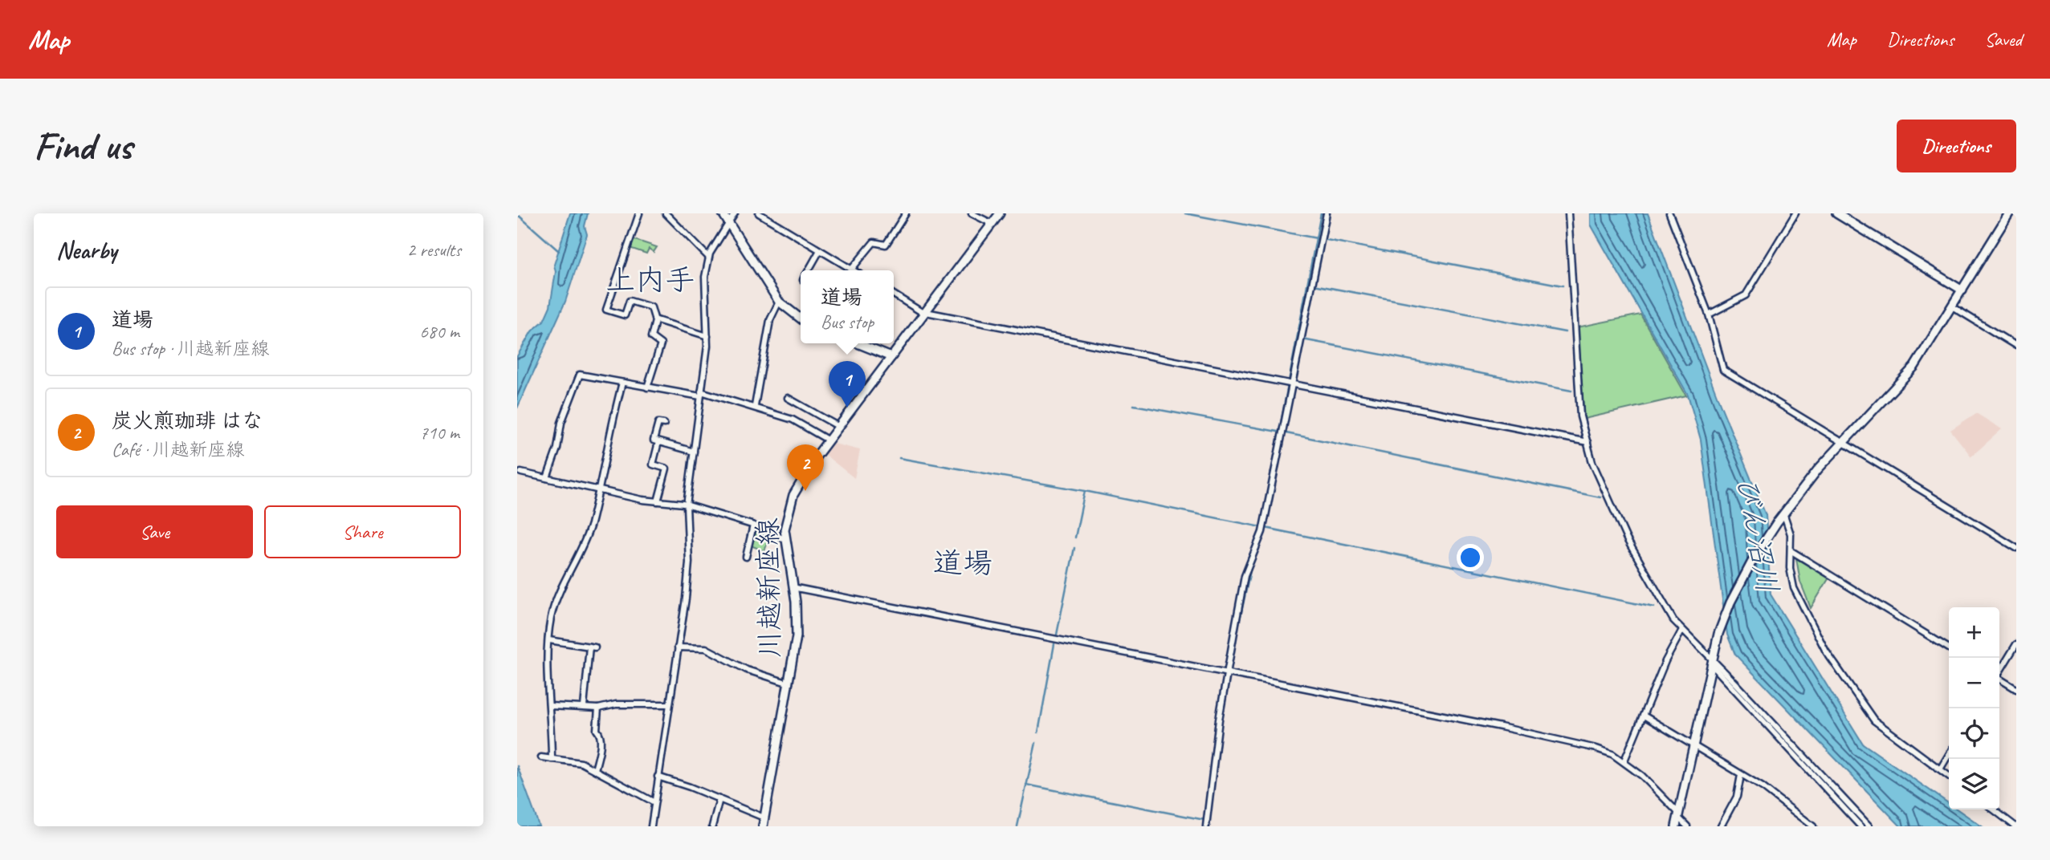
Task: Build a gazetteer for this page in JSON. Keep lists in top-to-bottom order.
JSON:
{
  "streets": {
    "street": ["川越新座線"]
  },
  "districts": ["上内手", "道場"],
  "water": ["びん沼川"],
  "page": {
    "header": "Map",
    "nav": ["Map", "Directions", "Saved"],
    "buttons": [
      "Directions",
      ["Save", "Share"]
    ],
    "title": "Find us",
    "heading": ["Nearby", "2 results"],
    "popup": ["道場", "Bus stop"],
    "list": [
      {
        "mark": "1",
        "name": "道場",
        "note": "Bus stop · 川越新座線",
        "value": "680 m"
      },
      {
        "mark": "2",
        "name": "炭火煎珈琲 はな",
        "note": "Café · 川越新座線",
        "value": "710 m"
      }
    ],
    "pins": ["1", "2"],
    "map_buttons": ["+", "−"]
  }
}
